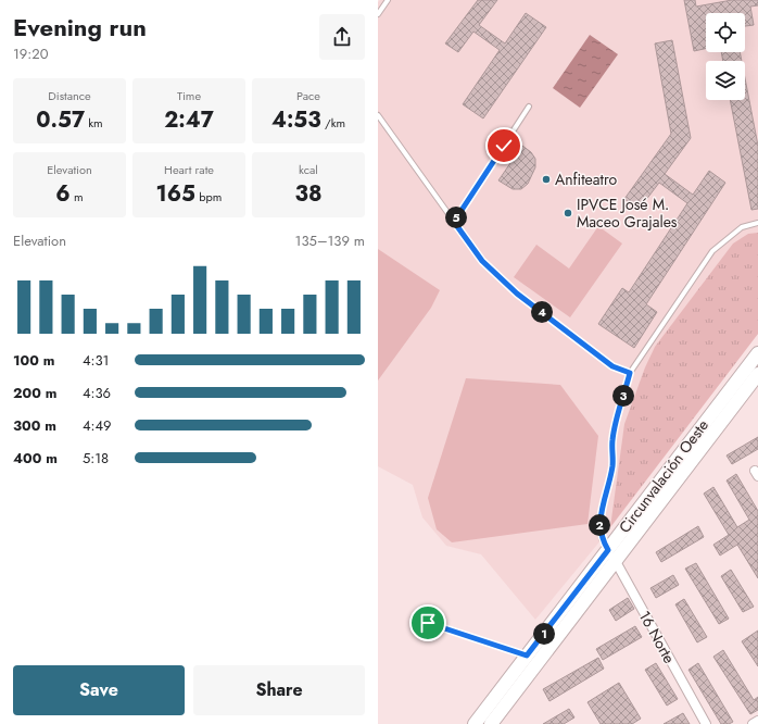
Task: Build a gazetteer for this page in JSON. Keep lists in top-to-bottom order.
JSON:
{
  "streets": {
    "main road": ["Circunvalación Oeste"],
    "street": ["16 Norte"]
  },
  "crossings": [
    ["Circunvalación Oeste", "16 Norte"]
  ],
  "places": ["Anfiteatro", "IPVCE José M. Maceo Grajales"],
  "page": {
    "heading": ["Evening run", "19:20"],
    "stats": [
      ["Distance", "0.57 km"],
      ["Time", "2:47"],
      ["Pace", "4:53 /km"],
      ["Elevation", "6 m"],
      ["Heart rate", "165 bpm"],
      ["kcal", "38"]
    ],
    "pins": [
      "5",
      "4",
      "3",
      "2",
      "1"
    ],
    "chart": ["Elevation", "135–139 m"],
    "list": [
      {
        "name": "100 m",
        "note": "4:31"
      },
      {
        "name": "200 m",
        "note": "4:36"
      },
      {
        "name": "300 m",
        "note": "4:49"
      },
      {
        "name": "400 m",
        "note": "5:18"
      }
    ],
    "buttons": ["Save", "Share"]
  }
}
